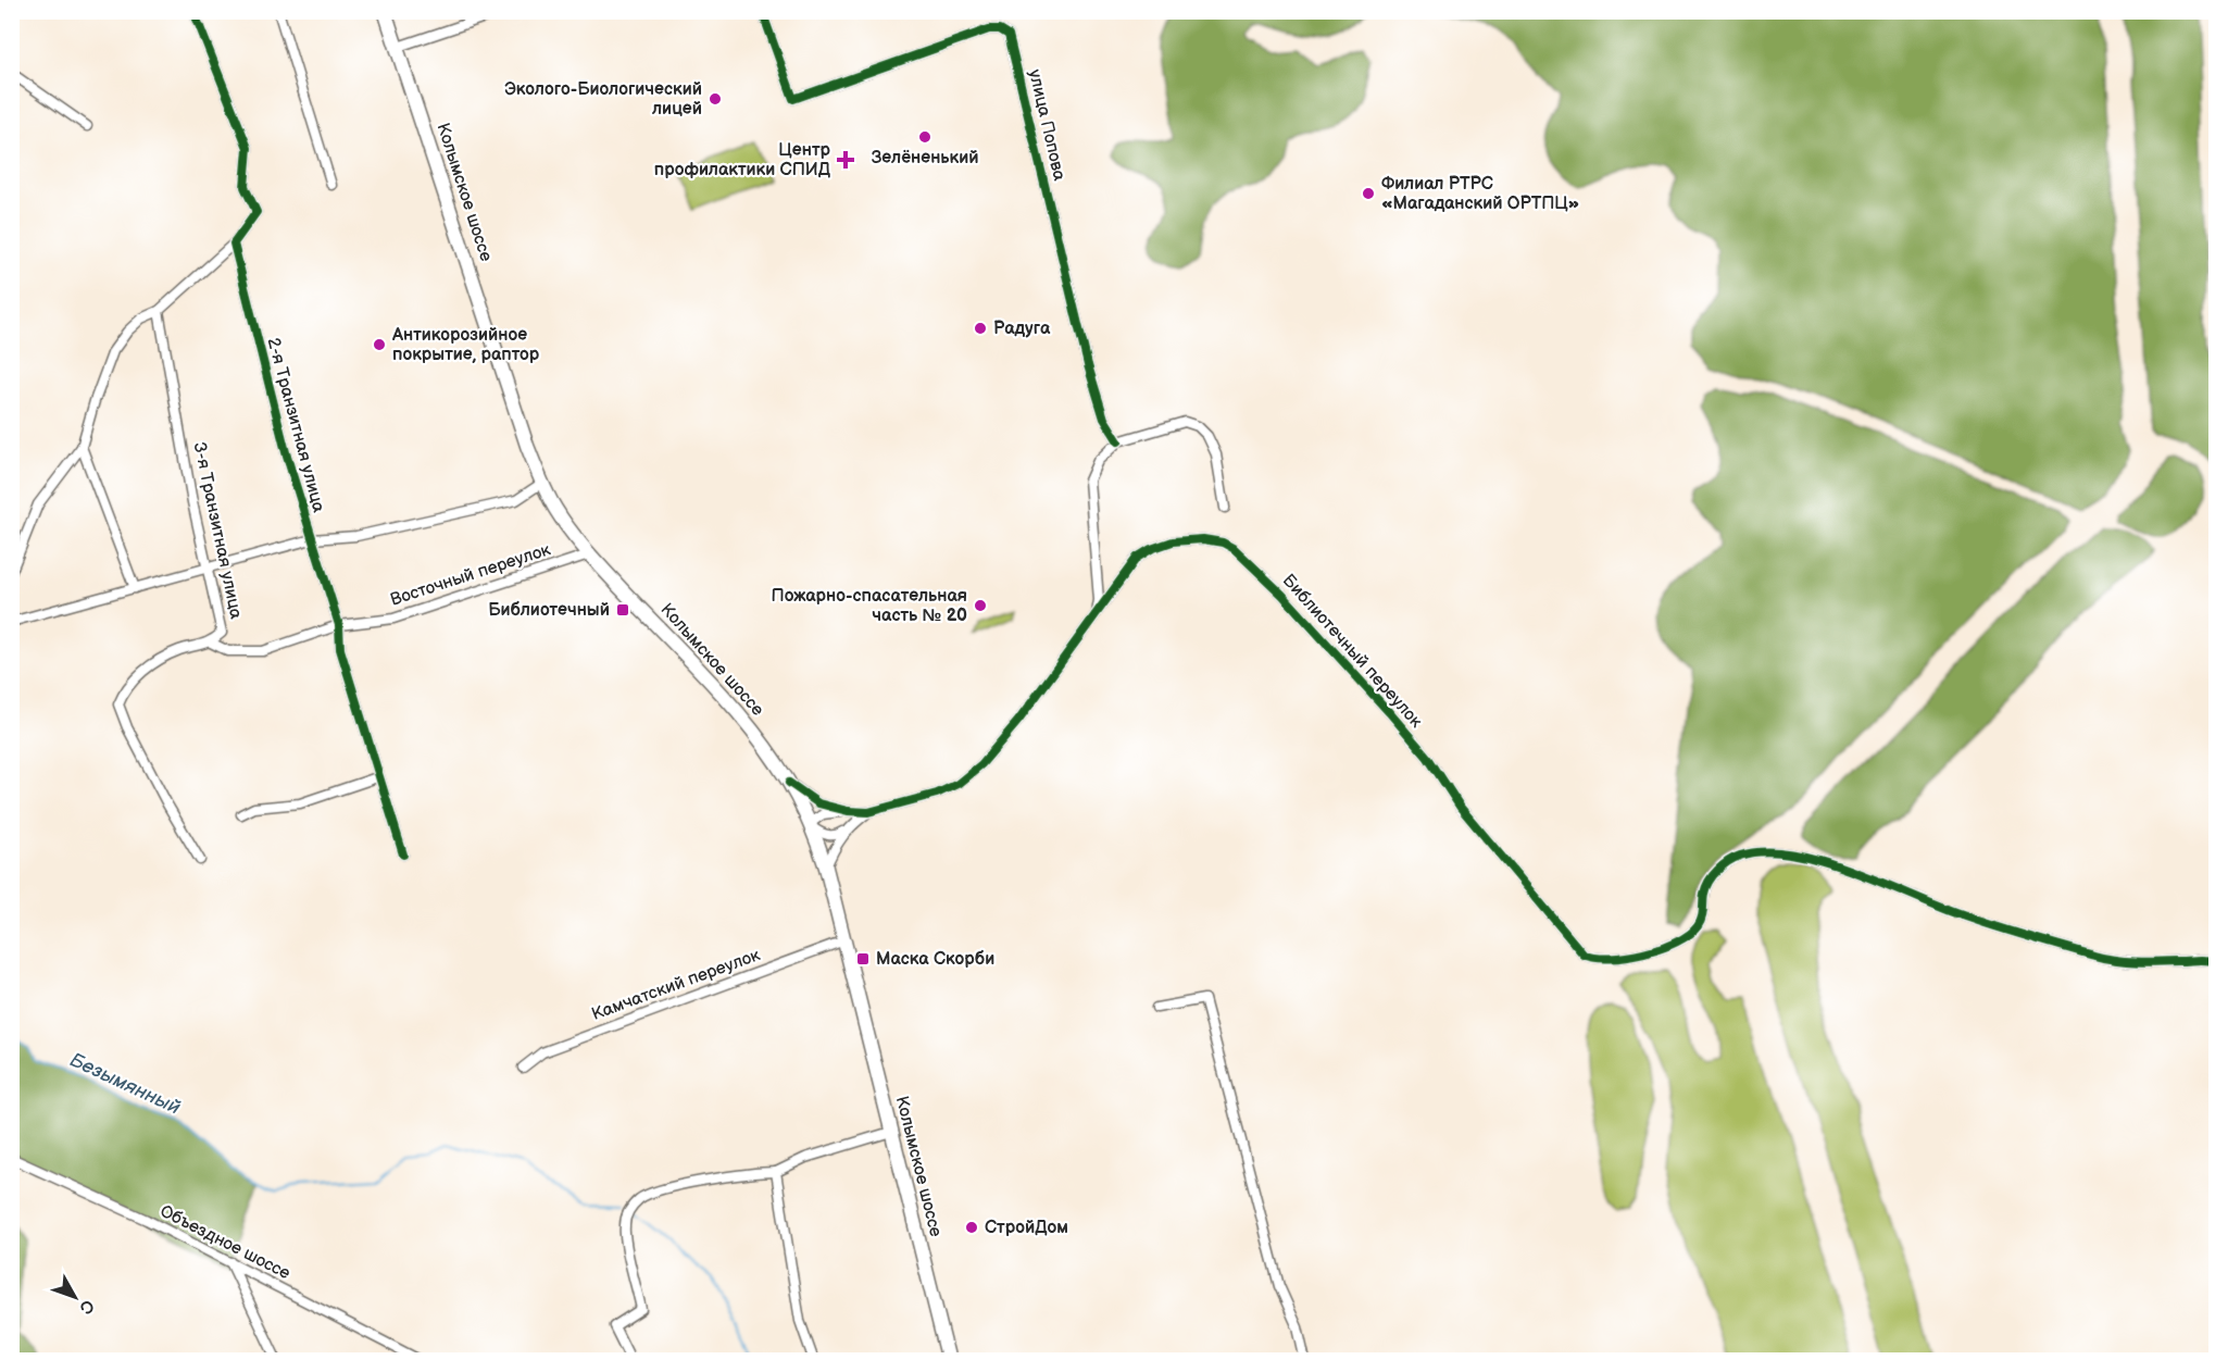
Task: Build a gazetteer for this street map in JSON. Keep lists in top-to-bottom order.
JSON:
{
  "streets": {
    "highway": ["Колымское шоссе"],
    "street": [
      "улица Попова",
      "2-я Транзитная улица",
      "3-я Транзитная улица",
      "Восточный переулок",
      "Библиотечный переулок",
      "Камчатский переулок",
      "Объездное шоссе"
    ]
  },
  "crossings": [
    ["Колымское шоссе", "Восточный переулок"],
    ["Колымское шоссе", "Библиотечный переулок"],
    ["Колымское шоссе", "Камчатский переулок"],
    ["2-я Транзитная улица", "Восточный переулок"],
    ["3-я Транзитная улица", "Восточный переулок"]
  ],
  "water": ["Безымянный"],
  "places": {
    "other": [
      "Эколого-Биологический лицей",
      "Зелёненький",
      "Филиал РТРС «Магаданский ОРТПЦ»",
      "Радуга",
      "Антикорозийное покрытие, раптор",
      "Пожарно-спасательная часть № 20",
      "СтройДом"
    ],
    "health": ["Центр профилактики СПИД"],
    "transit": ["Библиотечный", "Маска Скорби"]
  },
  "north": "bottom right"
}
